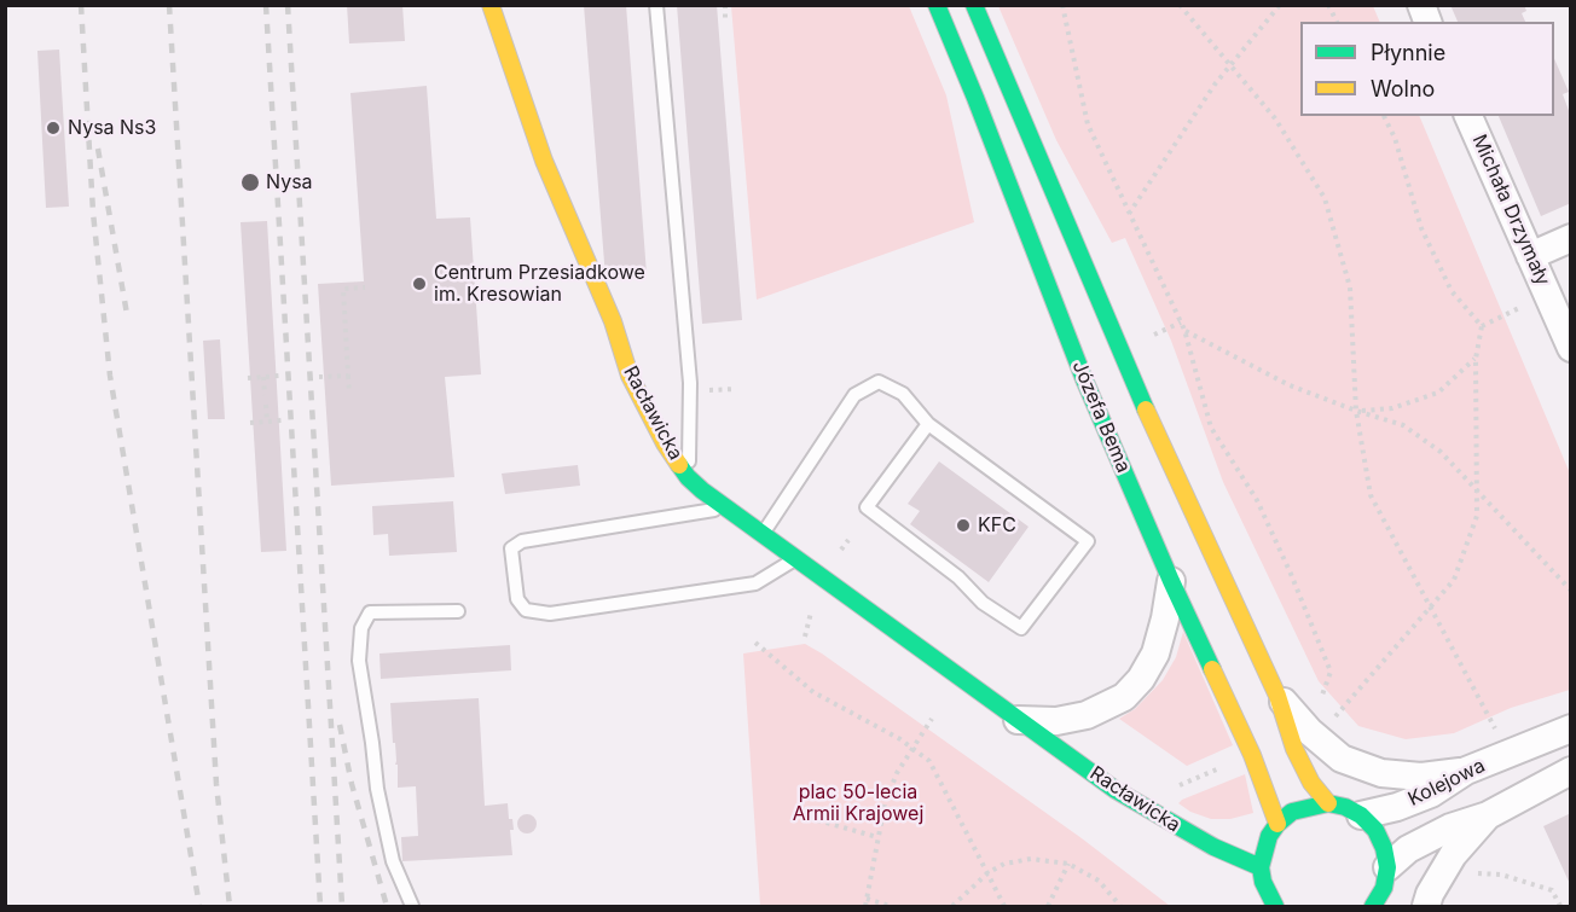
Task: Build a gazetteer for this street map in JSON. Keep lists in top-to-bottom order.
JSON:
{
  "streets": {
    "main road": ["Racławicka", "Józefa Bema"],
    "street": ["Michała Drzymały", "Kolejowa"]
  },
  "parks": ["plac 50-lecia Armii Krajowej"],
  "places": [
    "Nysa Ns3",
    "Nysa",
    "Centrum Przesiadkowe im. Kresowian",
    "KFC"
  ],
  "legend": ["Płynnie", "Wolno"]
}
